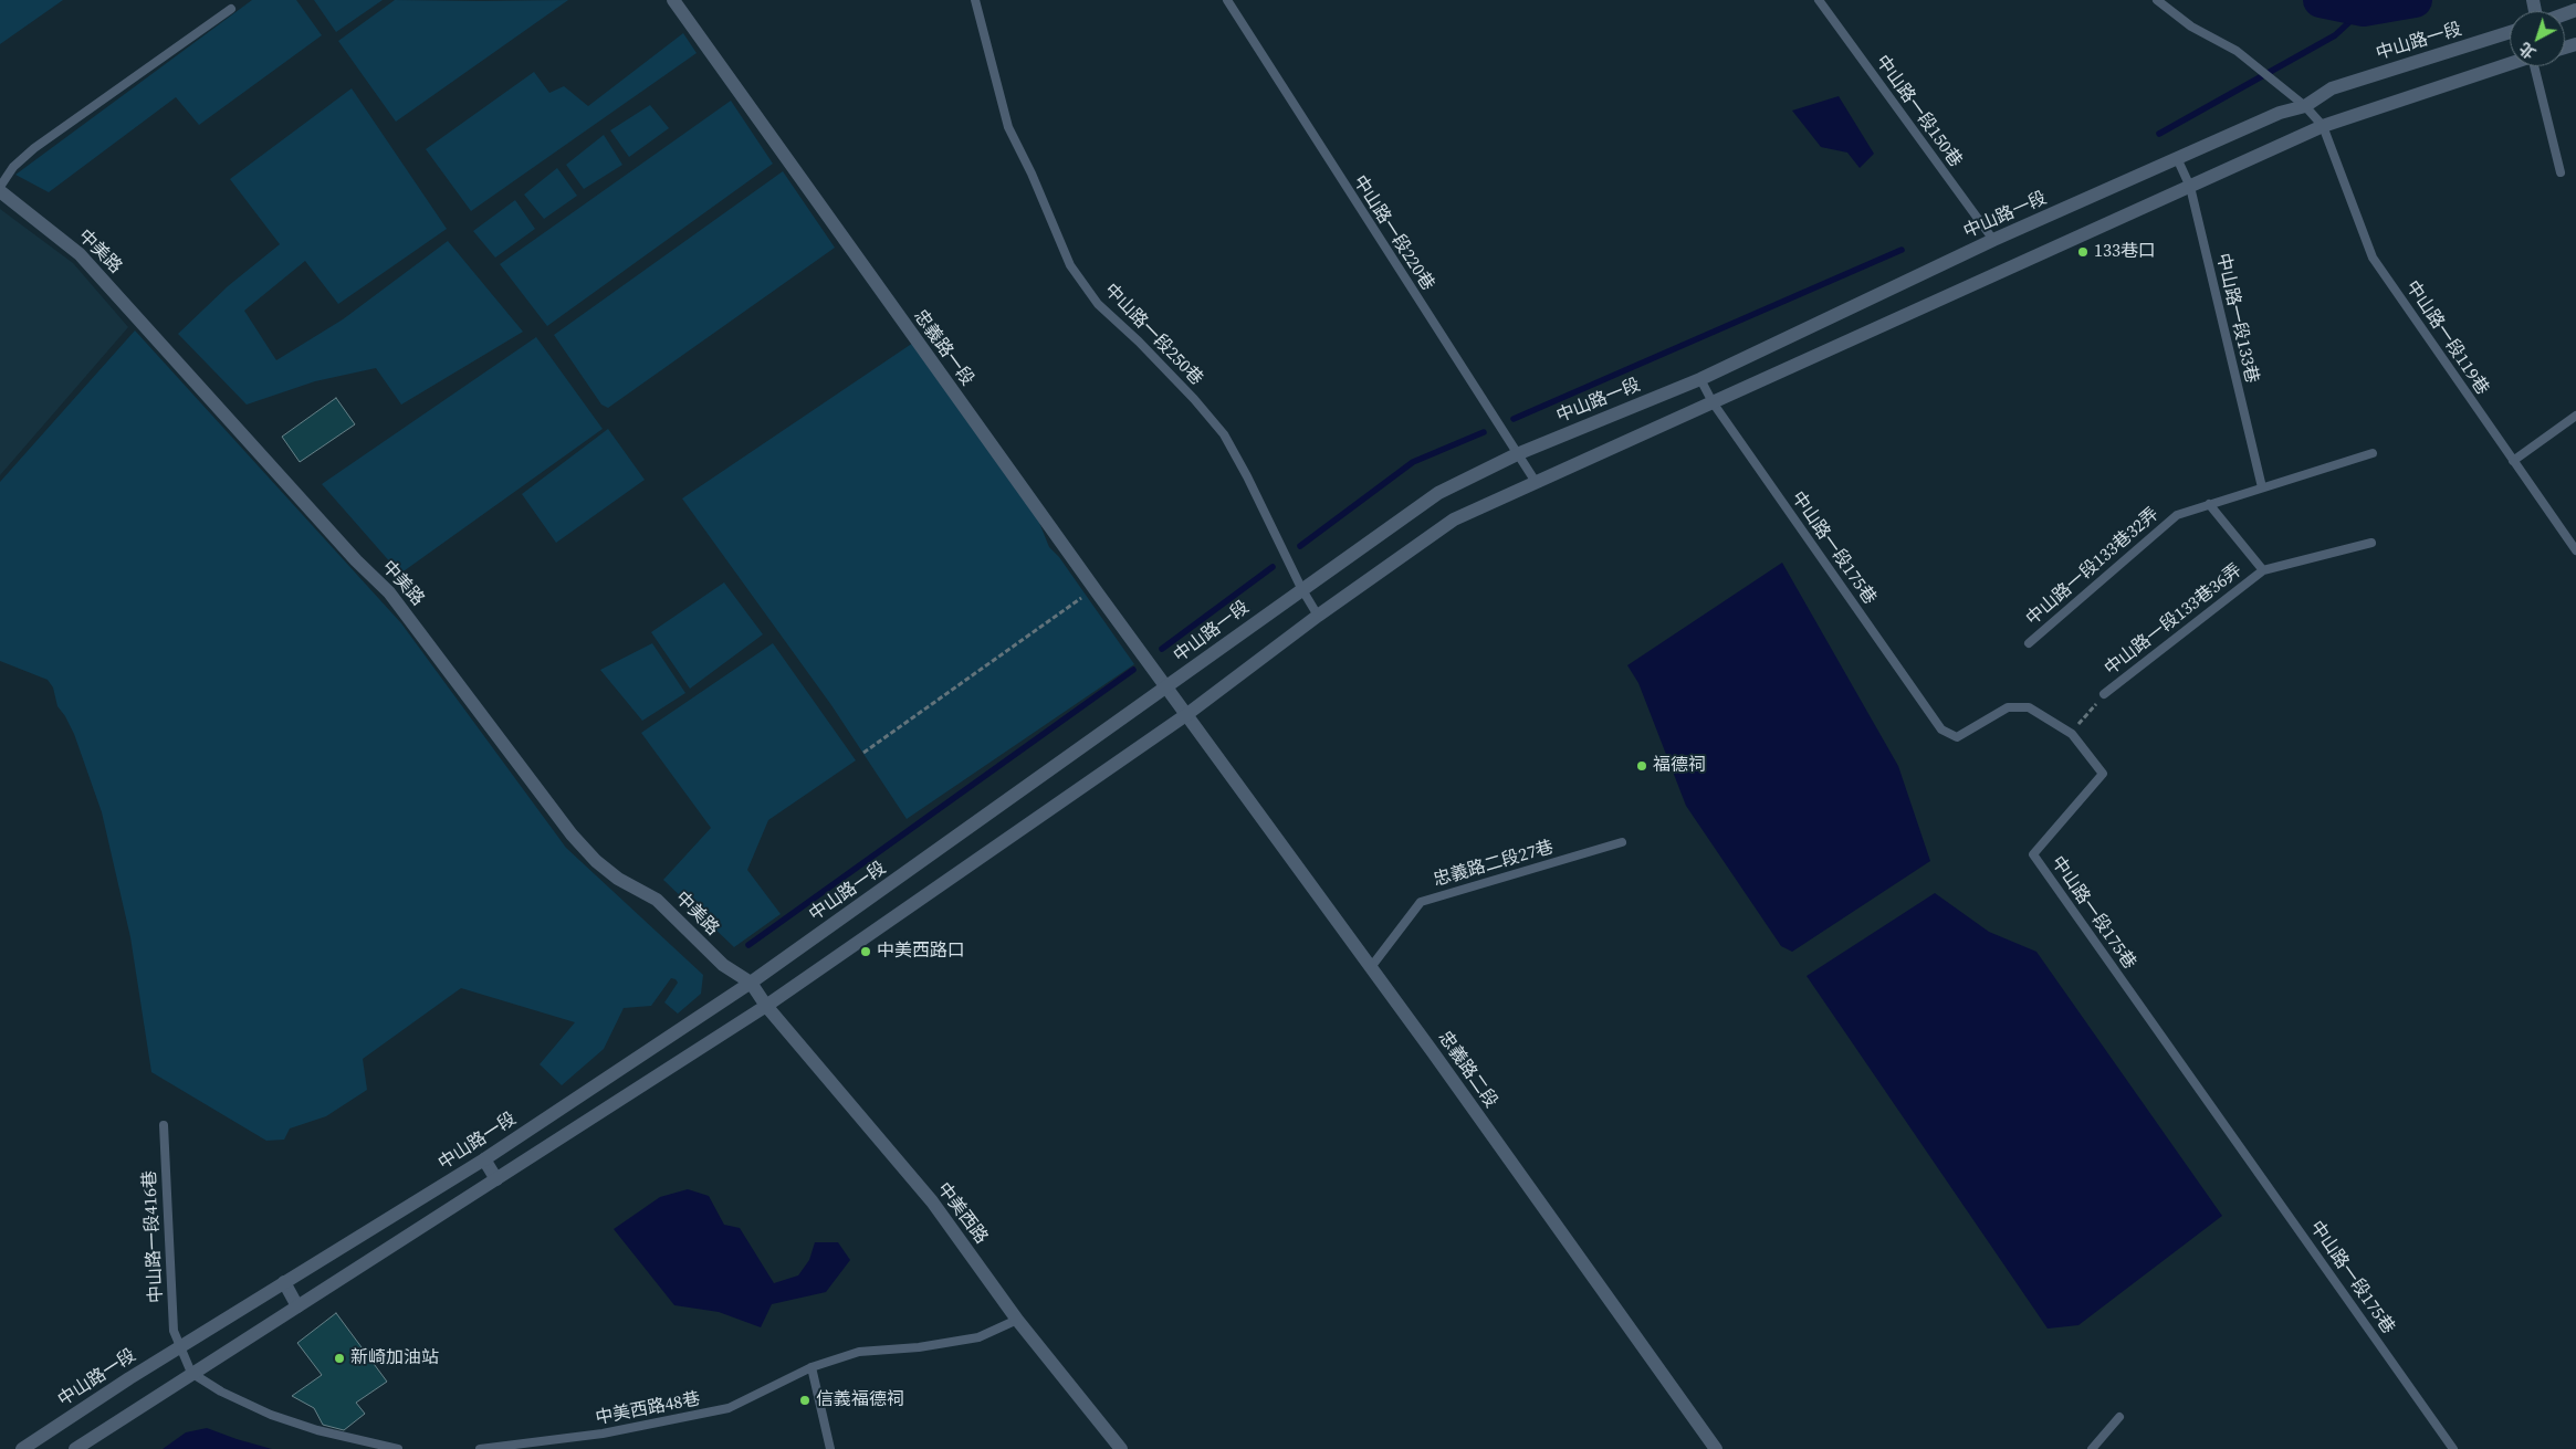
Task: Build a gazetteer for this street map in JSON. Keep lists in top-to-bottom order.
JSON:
{
  "streets": {
    "street": [
      "中山路一段",
      "中美路",
      "忠義路一段",
      "忠義路二段",
      "中美西路"
    ],
    "lane": [
      "中山路一段150巷",
      "中山路一段220巷",
      "中山路一段133巷",
      "中山路一段250巷",
      "中山路一段119巷",
      "中山路一段175巷",
      "中山路一段133巷32弄",
      "中山路一段133巷36弄",
      "忠義路二段27巷",
      "中山路一段416巷",
      "中美西路48巷"
    ]
  },
  "crossings": [
    ["中山路一段", "中山路一段150巷"],
    ["中山路一段", "中山路一段220巷"],
    ["中山路一段", "中美路"],
    ["中山路一段", "中山路一段133巷"],
    ["中山路一段", "中山路一段250巷"],
    ["中山路一段", "忠義路一段"],
    ["中山路一段", "中山路一段175巷"],
    ["中山路一段", "中山路一段416巷"],
    ["中美路", "中美西路"],
    ["中山路一段133巷", "中山路一段133巷32弄"],
    ["忠義路一段", "忠義路二段"],
    ["忠義路二段27巷", "忠義路二段"],
    ["中美西路", "中美西路48巷"]
  ],
  "places": [
    "133巷口",
    "福德祠",
    "中美西路口",
    "新崎加油站",
    "信義福德祠"
  ],
  "north": "bottom left"
}
